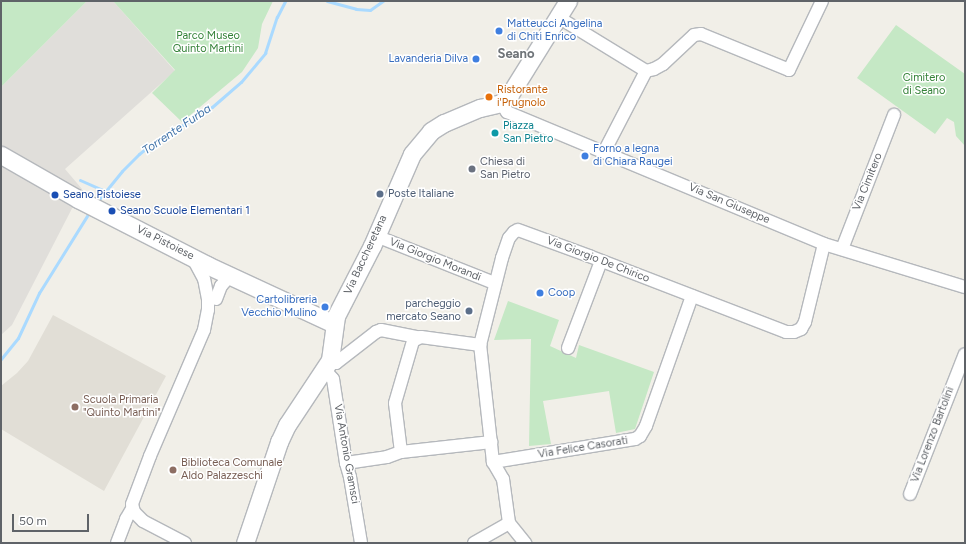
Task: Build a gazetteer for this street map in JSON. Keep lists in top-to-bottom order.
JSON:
{
  "streets": {
    "street": [
      "Via Cimitero",
      "Via San Giuseppe",
      "Via Pistoiese",
      "Via Baccheretana",
      "Via Giorgio Morandi",
      "Via Giorgio De Chirico",
      "Via Lorenzo Bartolini",
      "Via Felice Casorati",
      "Via Antonio Gramsci"
    ]
  },
  "crossings": [
    ["Via Cimitero", "Via San Giuseppe"],
    ["Via San Giuseppe", "Via Baccheretana"],
    ["Via San Giuseppe", "Via Giorgio De Chirico"],
    ["Via Pistoiese", "Via Baccheretana"],
    ["Via Baccheretana", "Via Giorgio Morandi"],
    ["Via Baccheretana", "Via Antonio Gramsci"],
    ["Via Giorgio Morandi", "Via Giorgio De Chirico"],
    ["Via Giorgio De Chirico", "Via Felice Casorati"]
  ],
  "districts": ["Seano"],
  "water": ["Torrente Furba"],
  "parks": ["Parco Museo Quinto Martini", "Cimitero di Seano"],
  "places": [
    "Matteucci Angelina di Chiti Enrico",
    "Lavanderia Dilva",
    "Ristorante i'Prugnolo",
    "Piazza San Pietro",
    "Forno a legna di Chiara Raugei",
    "Chiesa di San Pietro",
    "Poste Italiane",
    "Seano Pistoiese",
    "Seano Scuole Elementari 1",
    "Coop",
    "Cartolibreria Vecchio Mulino",
    "parcheggio mercato Seano",
    "Scuola Primaria \"Quinto Martini\"",
    "Biblioteca Comunale Aldo Palazzeschi"
  ],
  "scale_bar": "50 m"
}
